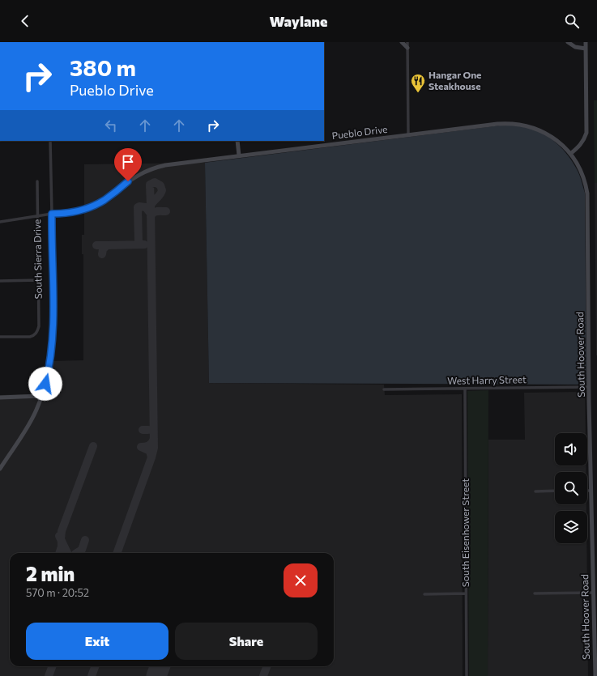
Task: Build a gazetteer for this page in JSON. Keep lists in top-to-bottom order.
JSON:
{
  "streets": {
    "street": [
      "Pueblo Drive",
      "South Sierra Drive",
      "South Hoover Road",
      "West Harry Street",
      "South Eisenhower Street"
    ]
  },
  "crossings": [
    ["Pueblo Drive", "South Sierra Drive"],
    ["Pueblo Drive", "South Hoover Road"],
    ["South Hoover Road", "West Harry Street"],
    ["West Harry Street", "South Eisenhower Street"]
  ],
  "places": {
    "restaurant": ["Hangar One Steakhouse"]
  },
  "page": {
    "header": "Waylane",
    "turn": ["380 m", "Pueblo Drive"],
    "heading": ["2 min", "570 m · 20:52"],
    "buttons": ["Exit", "Share"]
  }
}
